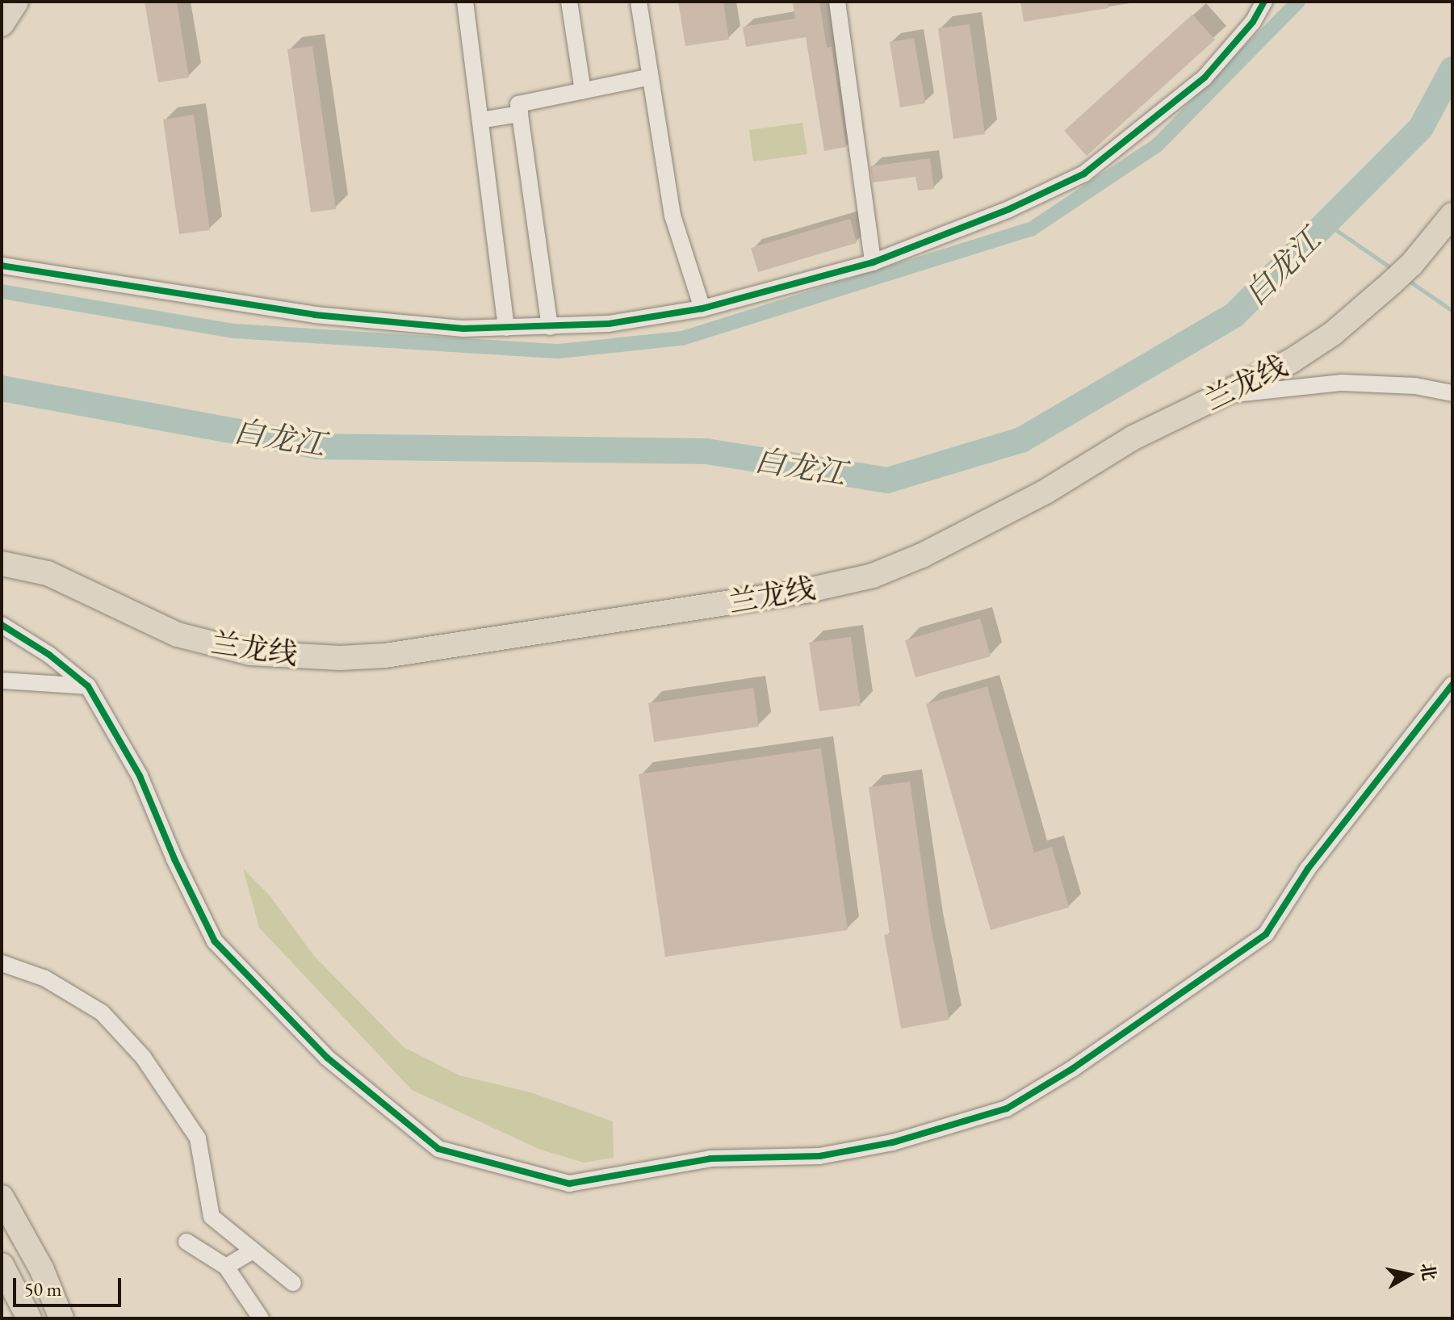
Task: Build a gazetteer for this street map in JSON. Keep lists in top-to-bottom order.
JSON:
{
  "streets": {
    "highway": ["兰龙线"]
  },
  "water": ["白龙江"],
  "scale_bar": "50 m",
  "north": "right"
}
